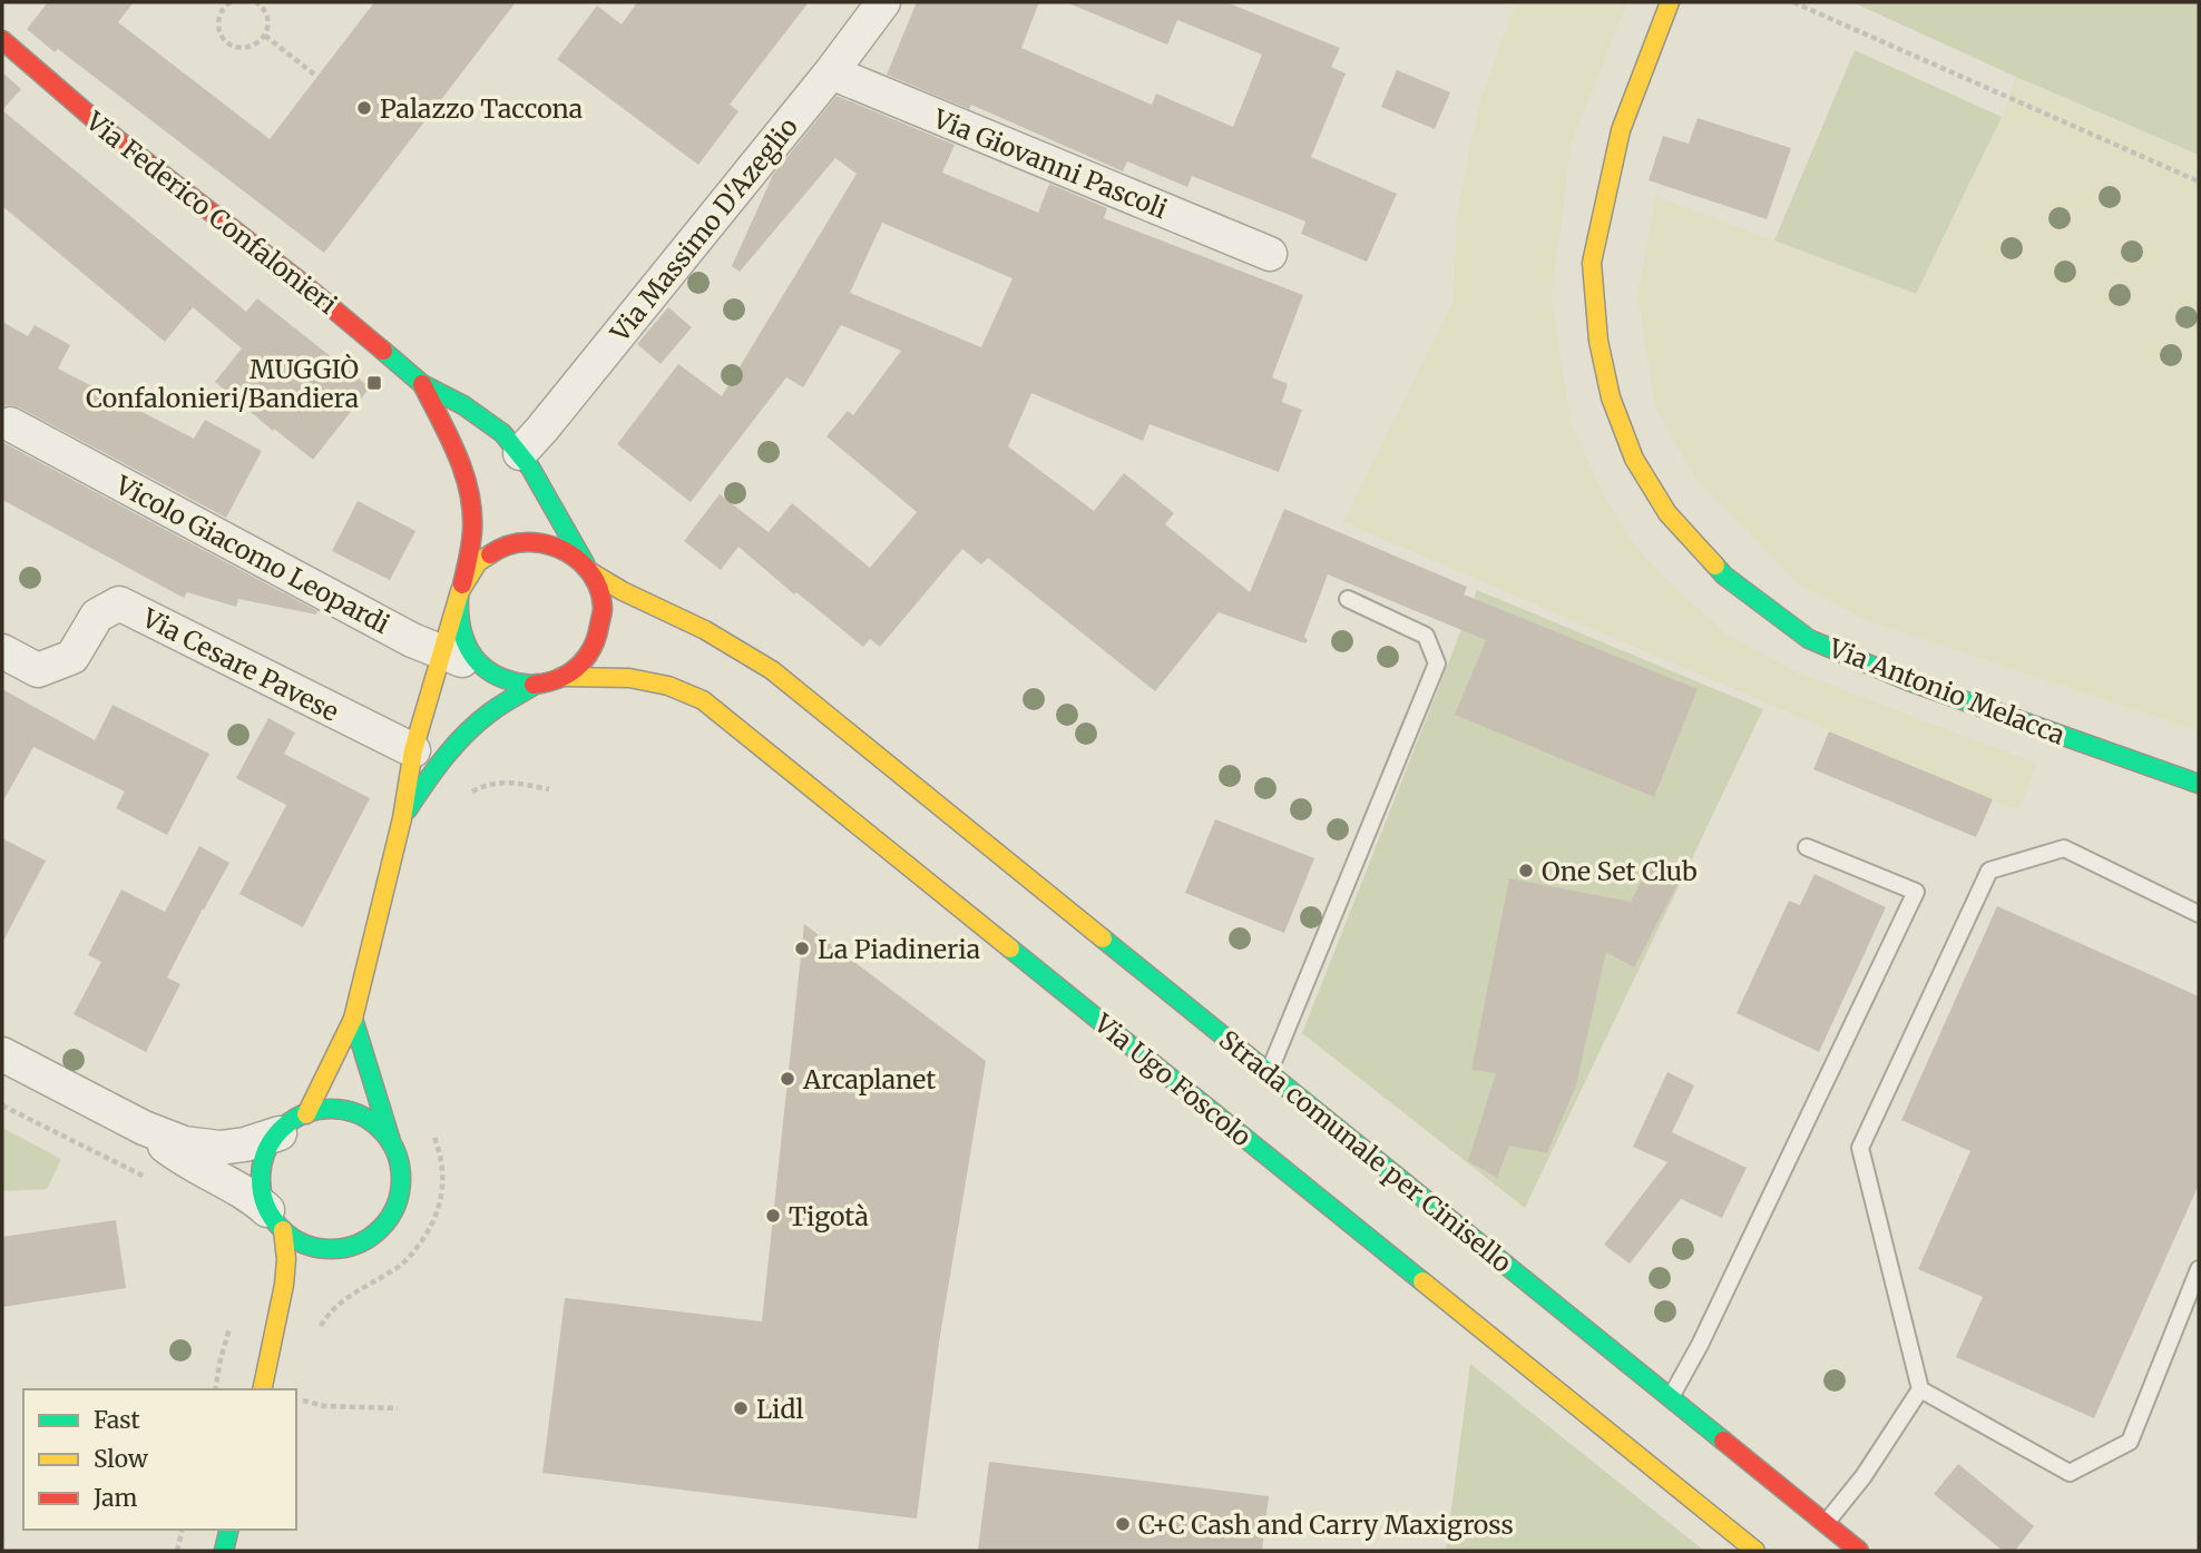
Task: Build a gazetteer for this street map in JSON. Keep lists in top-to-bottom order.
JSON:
{
  "streets": {
    "street": [
      "Via Giovanni Pascoli",
      "Via Federico Confalonieri",
      "Via Massimo D'Azeglio",
      "Vicolo Giacomo Leopardi",
      "Via Cesare Pavese",
      "Via Antonio Melacca",
      "Via Ugo Foscolo",
      "Strada comunale per Cinisello"
    ]
  },
  "crossings": [
    ["Via Giovanni Pascoli", "Via Massimo D'Azeglio"],
    ["Via Federico Confalonieri", "Via Massimo D'Azeglio"],
    ["Via Federico Confalonieri", "Vicolo Giacomo Leopardi"],
    ["Via Federico Confalonieri", "Via Ugo Foscolo"],
    ["Via Federico Confalonieri", "Strada comunale per Cinisello"],
    ["Vicolo Giacomo Leopardi", "Via Ugo Foscolo"],
    ["Vicolo Giacomo Leopardi", "Strada comunale per Cinisello"],
    ["Via Ugo Foscolo", "Strada comunale per Cinisello"]
  ],
  "places": {
    "other": [
      "Palazzo Taccona",
      "One Set Club",
      "La Piadineria",
      "Arcaplanet",
      "Tigotà",
      "Lidl",
      "C+C Cash and Carry Maxigross"
    ],
    "transit": ["MUGGIÒ Confalonieri/Bandiera"]
  },
  "legend": ["Fast", "Slow", "Jam"]
}
